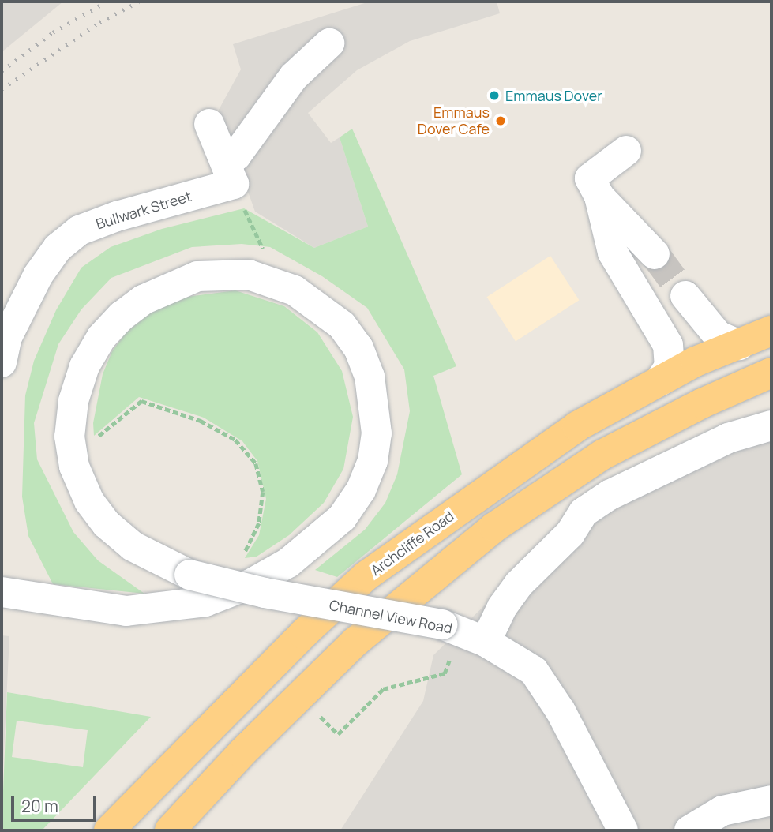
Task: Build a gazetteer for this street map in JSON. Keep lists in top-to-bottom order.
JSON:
{
  "streets": {
    "highway": ["Archcliffe Road"],
    "street": ["Bullwark Street", "Channel View Road"]
  },
  "places": ["Emmaus Dover", "Emmaus Dover Cafe"],
  "scale_bar": "20 m"
}
